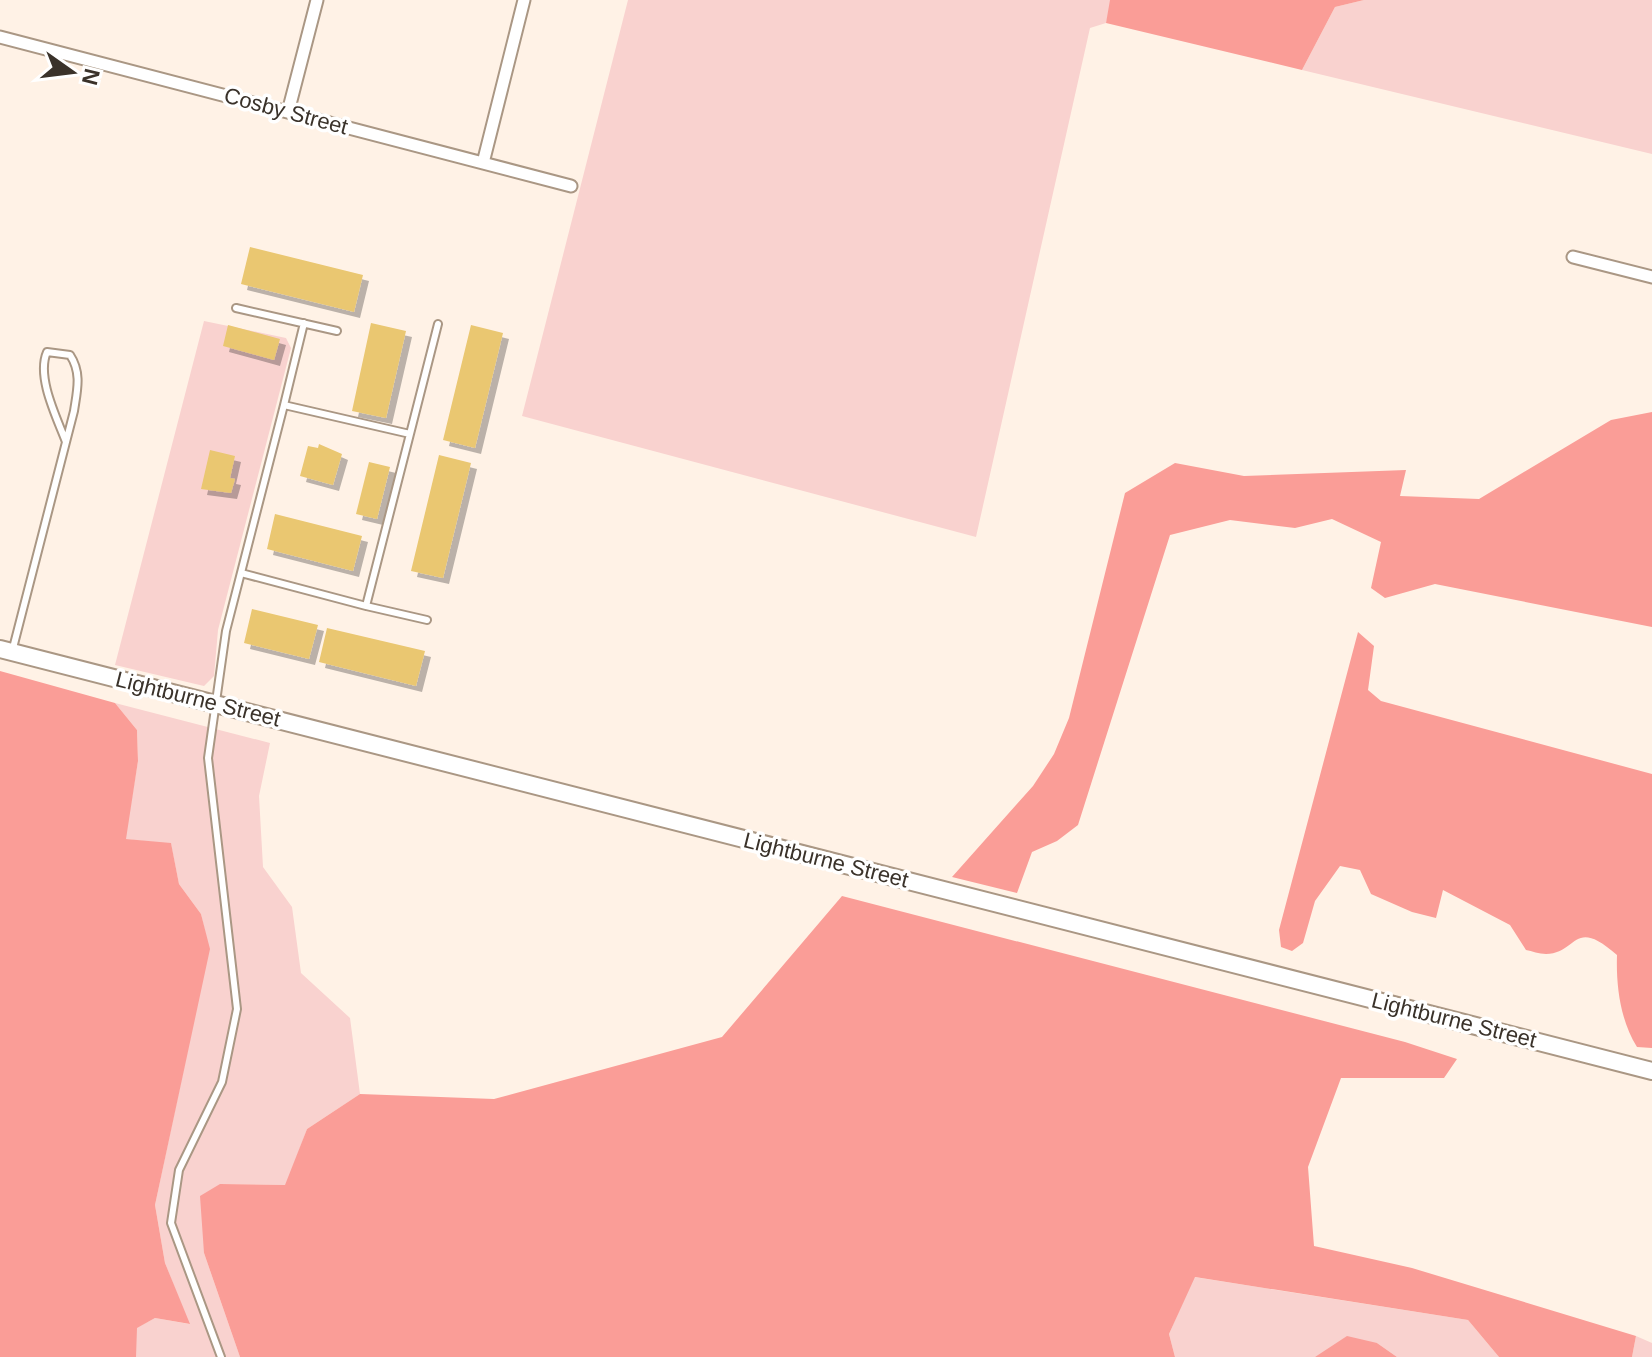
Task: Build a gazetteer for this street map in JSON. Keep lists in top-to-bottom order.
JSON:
{
  "streets": {
    "main road": ["Lightburne Street"],
    "street": ["Cosby Street"]
  },
  "north": "right"
}
